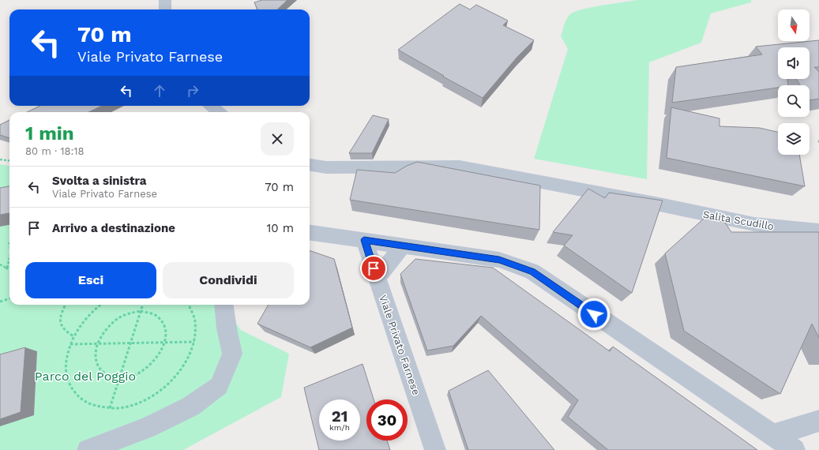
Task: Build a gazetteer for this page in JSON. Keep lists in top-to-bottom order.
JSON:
{
  "streets": {
    "street": ["Salita Scudillo", "Viale Privato Farnese"]
  },
  "parks": ["Parco del Poggio"],
  "north": "bottom",
  "page": {
    "turn": ["70 m", "Viale Privato Farnese"],
    "heading": ["1 min", "80 m · 18:18"],
    "list": [
      {
        "name": "Svolta a sinistra",
        "note": "Viale Privato Farnese",
        "value": "70 m"
      },
      {
        "name": "Arrivo a destinazione",
        "value": "10 m"
      }
    ],
    "buttons": ["Esci", "Condividi"],
    "speed": "21 km/h",
    "limit": "30"
  }
}
